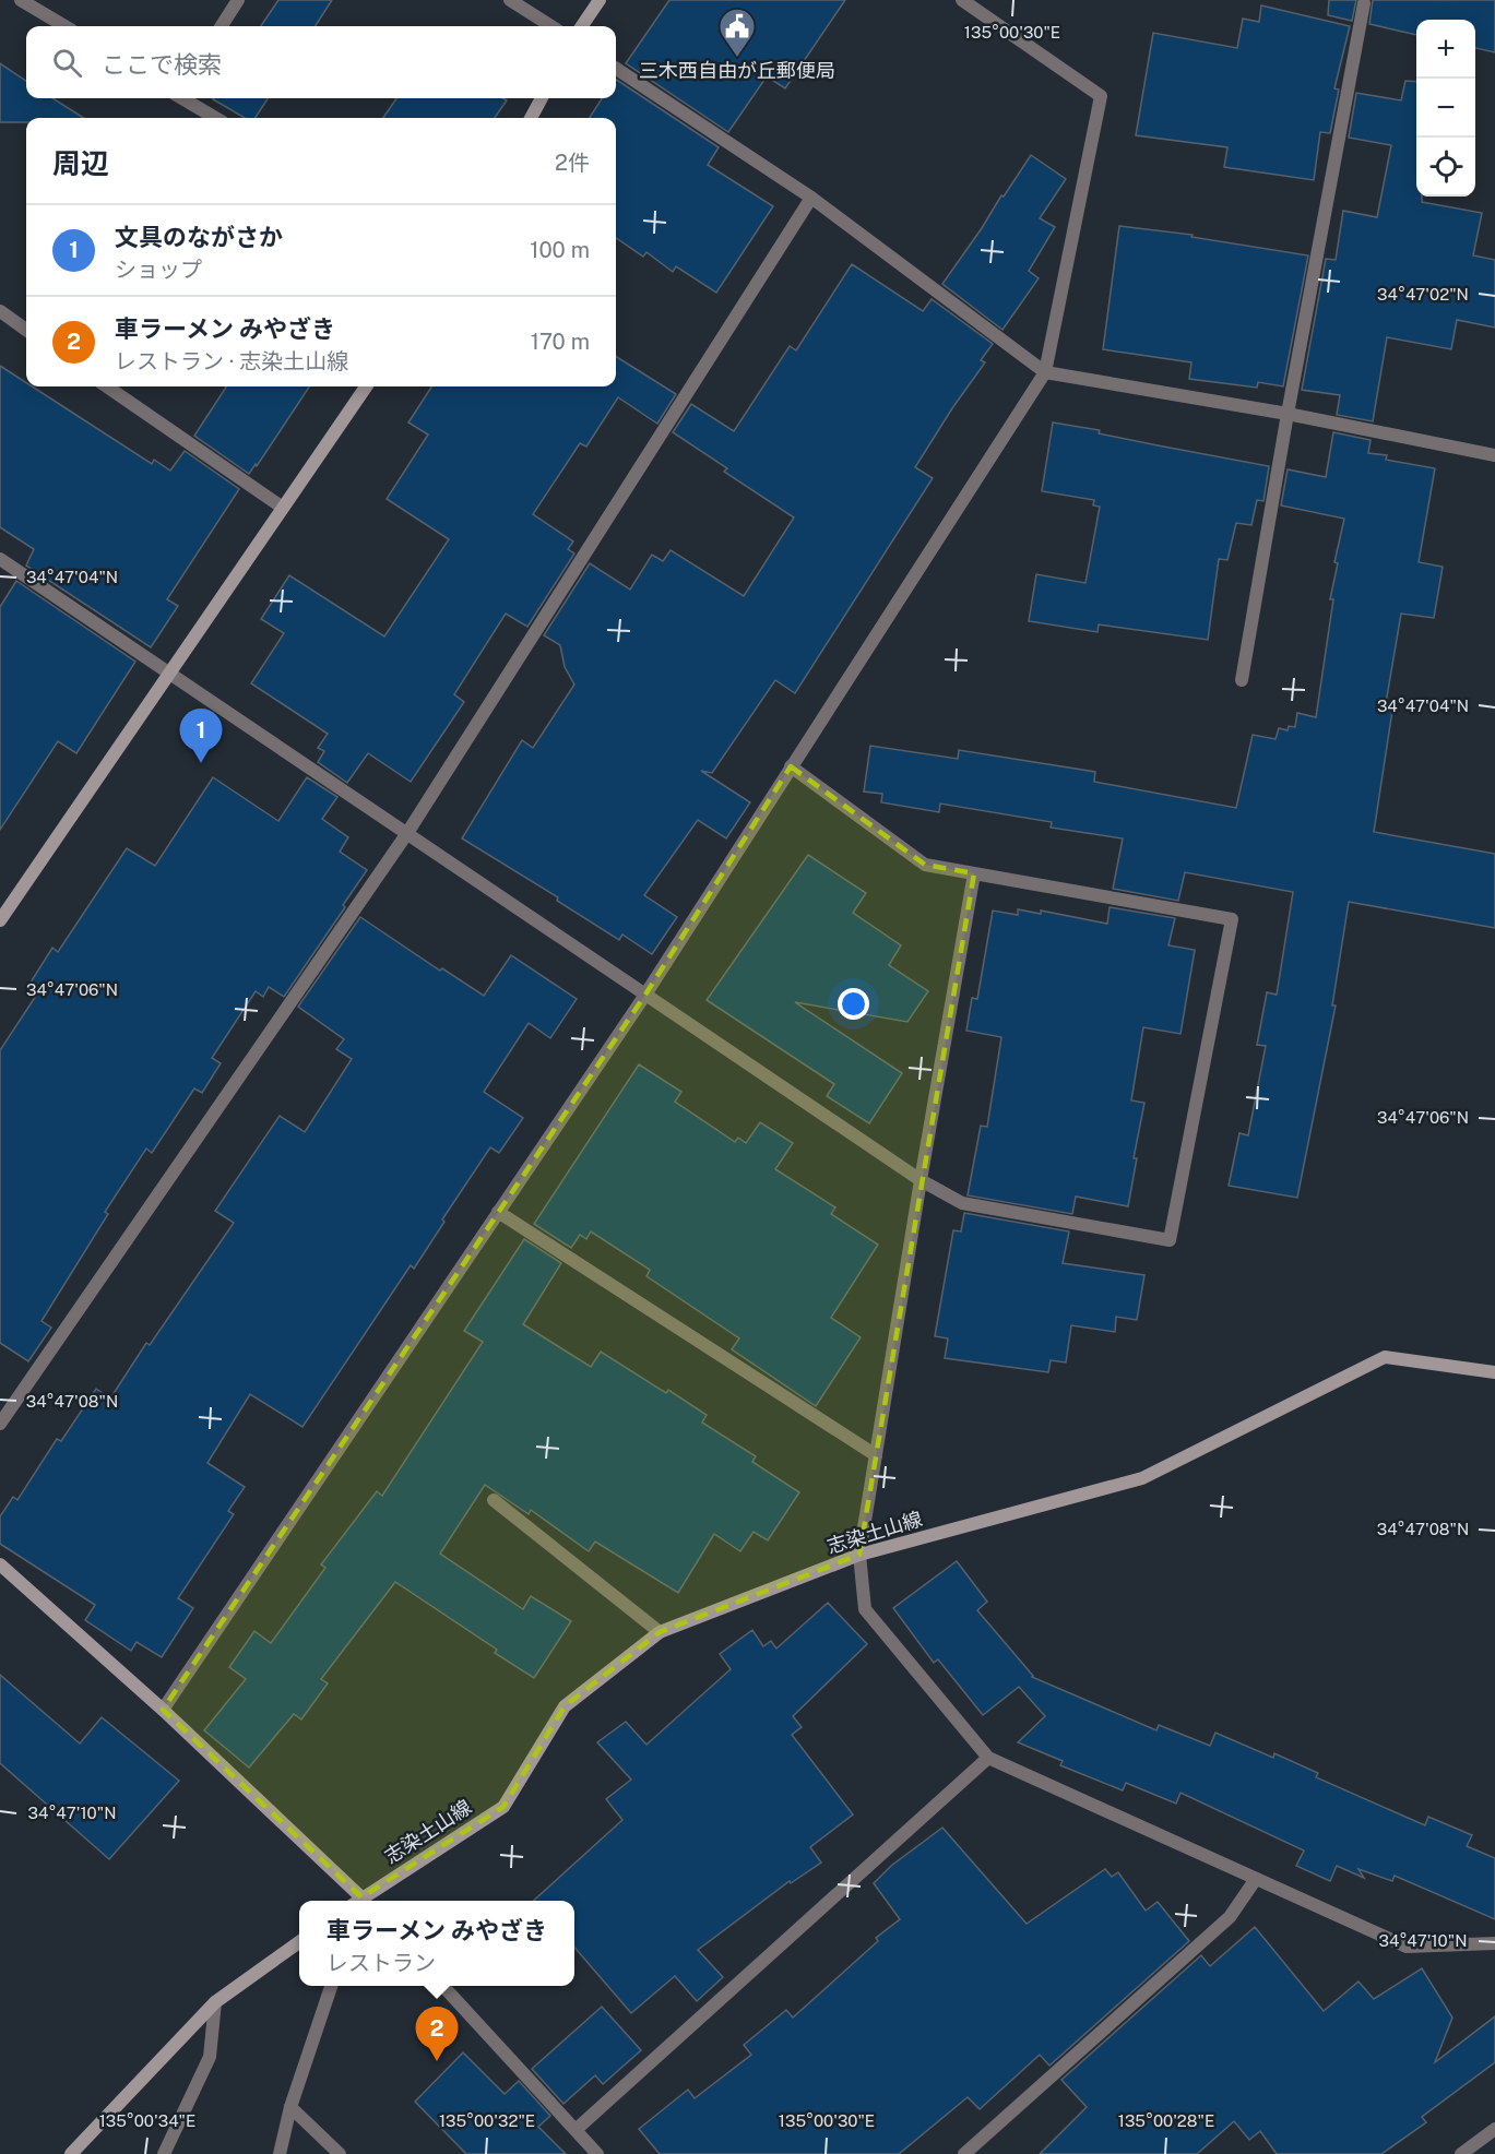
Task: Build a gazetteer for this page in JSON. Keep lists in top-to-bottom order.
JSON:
{
  "streets": {
    "main road": ["志染土山線"]
  },
  "places": {
    "public building": ["三木西自由が丘郵便局"]
  },
  "page": {
    "map_buttons": ["+", "−"],
    "search": "ここで検索",
    "heading": ["周辺", "2件"],
    "list": [
      {
        "mark": "1",
        "name": "文具のながさか",
        "note": "ショップ",
        "value": "100 m"
      },
      {
        "mark": "2",
        "name": "車ラーメン みやざき",
        "note": "レストラン · 志染土山線",
        "value": "170 m"
      }
    ],
    "pins": ["1", "2"],
    "popup": ["車ラーメン みやざき", "レストラン"]
  },
  "coordinates": [
    "135°00'30\"E",
    "34°47'02\"N",
    "34°47'04\"N",
    "34°47'06\"N",
    "34°47'08\"N",
    "34°47'10\"N",
    "135°00'34\"E",
    "135°00'32\"E",
    "135°00'28\"E"
  ]
}
